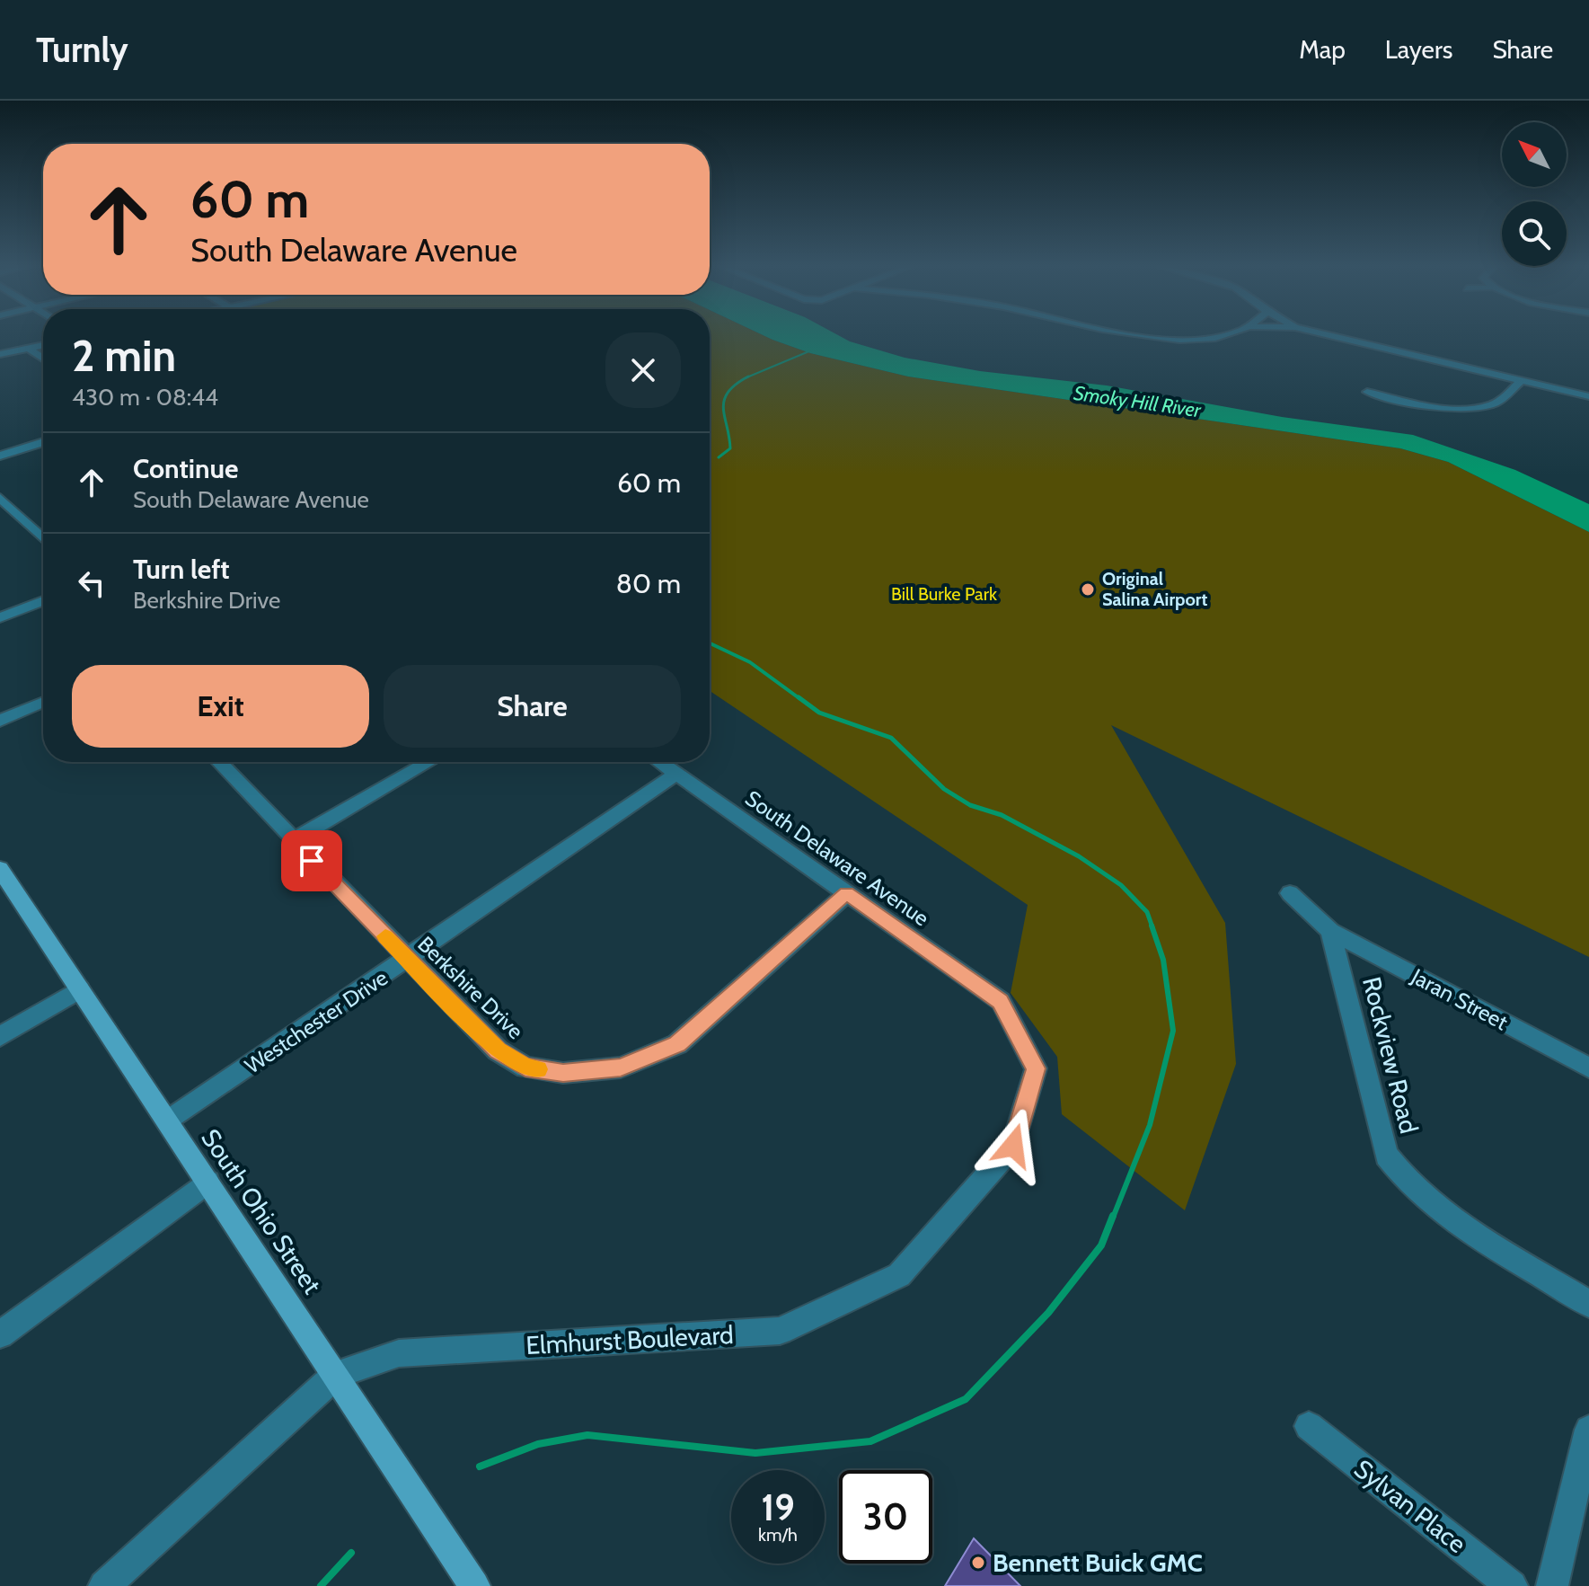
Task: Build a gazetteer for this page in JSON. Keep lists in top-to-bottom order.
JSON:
{
  "streets": {
    "main road": ["South Ohio Street"],
    "street": [
      "South Delaware Avenue",
      "Berkshire Drive",
      "Jaran Street",
      "Westchester Drive",
      "Rockview Road",
      "Elmhurst Boulevard",
      "Sylvan Place"
    ]
  },
  "crossings": [
    ["South Delaware Avenue", "Berkshire Drive"],
    ["South Delaware Avenue", "Westchester Drive"],
    ["South Delaware Avenue", "Elmhurst Boulevard"],
    ["Berkshire Drive", "Westchester Drive"],
    ["Jaran Street", "Rockview Road"],
    ["Westchester Drive", "South Ohio Street"],
    ["South Ohio Street", "Elmhurst Boulevard"]
  ],
  "water": ["Smoky Hill River"],
  "parks": ["Bill Burke Park"],
  "places": ["Original Salina Airport", "Bennett Buick GMC"],
  "north": "top left",
  "page": {
    "header": "Turnly",
    "nav": ["Map", "Layers", "Share"],
    "turn": ["60 m", "South Delaware Avenue"],
    "heading": ["2 min", "430 m · 08:44"],
    "list": [
      {
        "name": "Continue",
        "note": "South Delaware Avenue",
        "value": "60 m"
      },
      {
        "name": "Turn left",
        "note": "Berkshire Drive",
        "value": "80 m"
      }
    ],
    "buttons": ["Exit", "Share"],
    "speed": "19 km/h",
    "limit": "30"
  }
}
